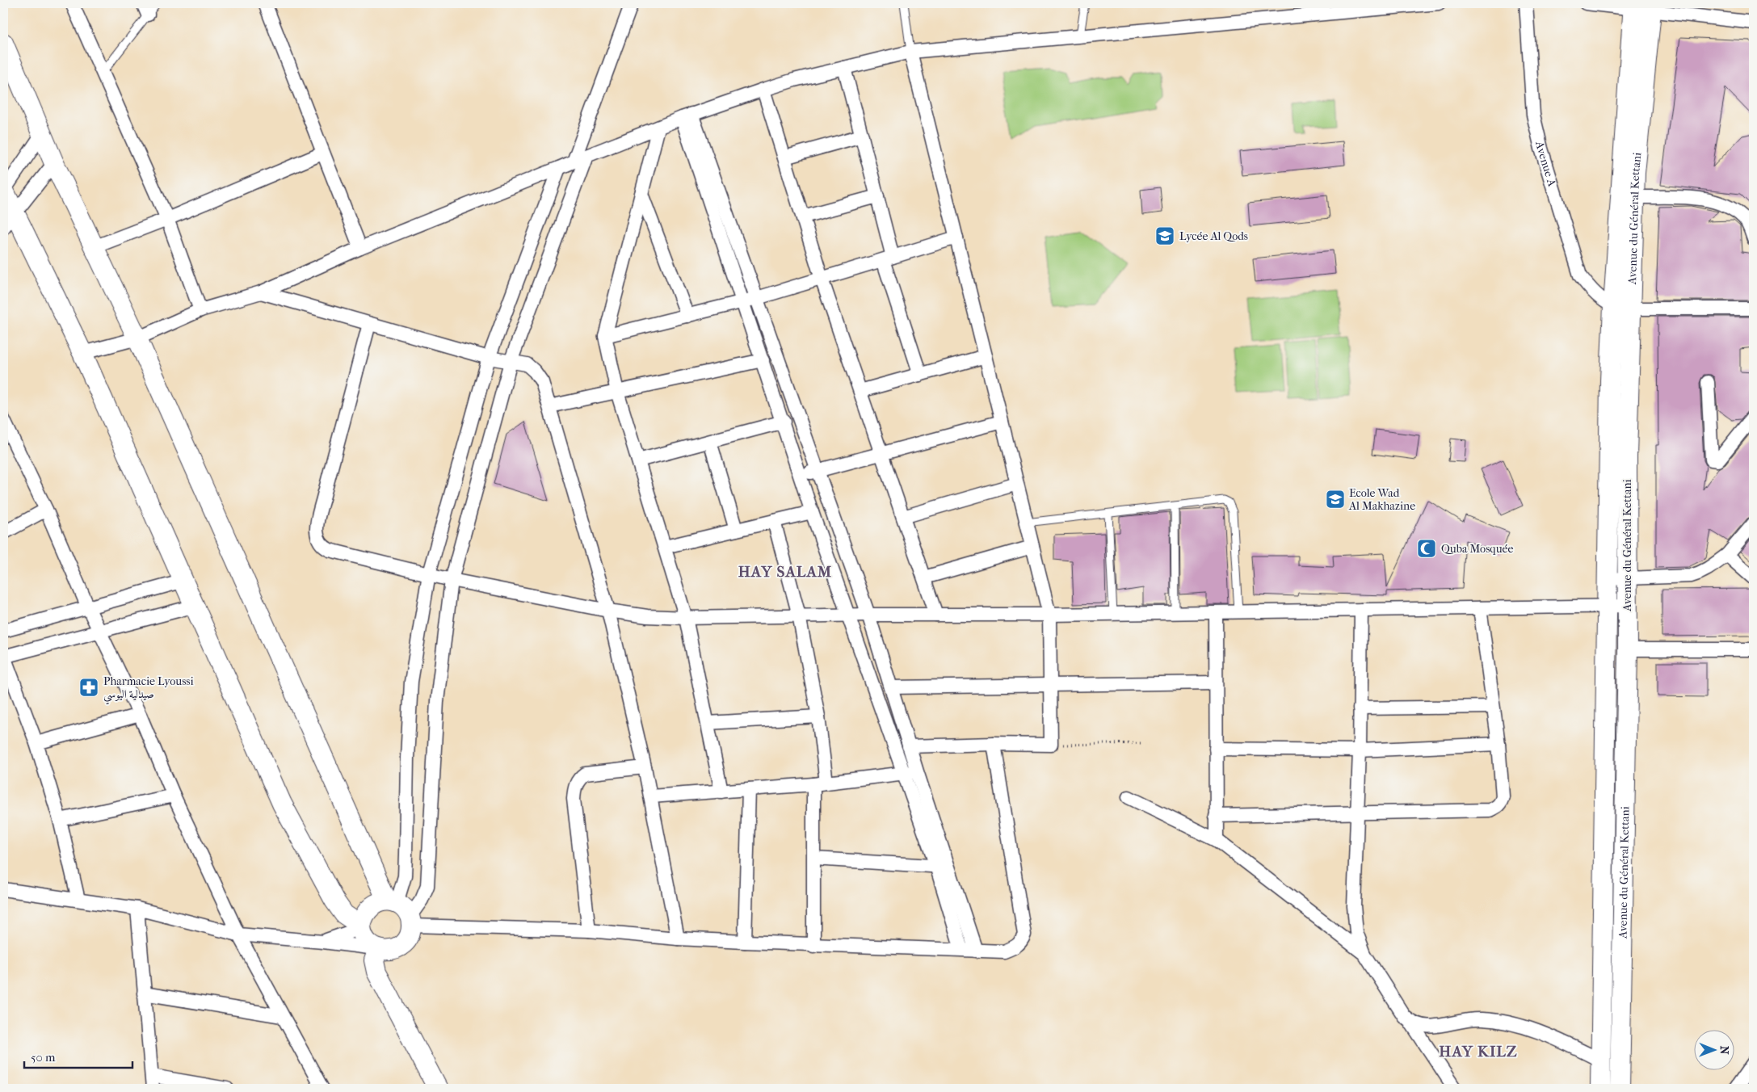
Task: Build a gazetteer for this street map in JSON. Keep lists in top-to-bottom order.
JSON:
{
  "streets": {
    "street": ["Avenue A", "Avenue du Général Kettani"]
  },
  "crossings": [
    ["Avenue A", "Avenue du Général Kettani"]
  ],
  "districts": ["HAY SALAM", "HAY KILZ"],
  "places": {
    "school or university": ["Lycée Al Qods", "Ecole Wad Al Makhazine"],
    "mosque": ["Quba Mosquée"],
    "pharmacy": ["Pharmacie Lyoussi صيدلية اليوسي"]
  },
  "scale_bar": "50 m",
  "north": "right"
}
